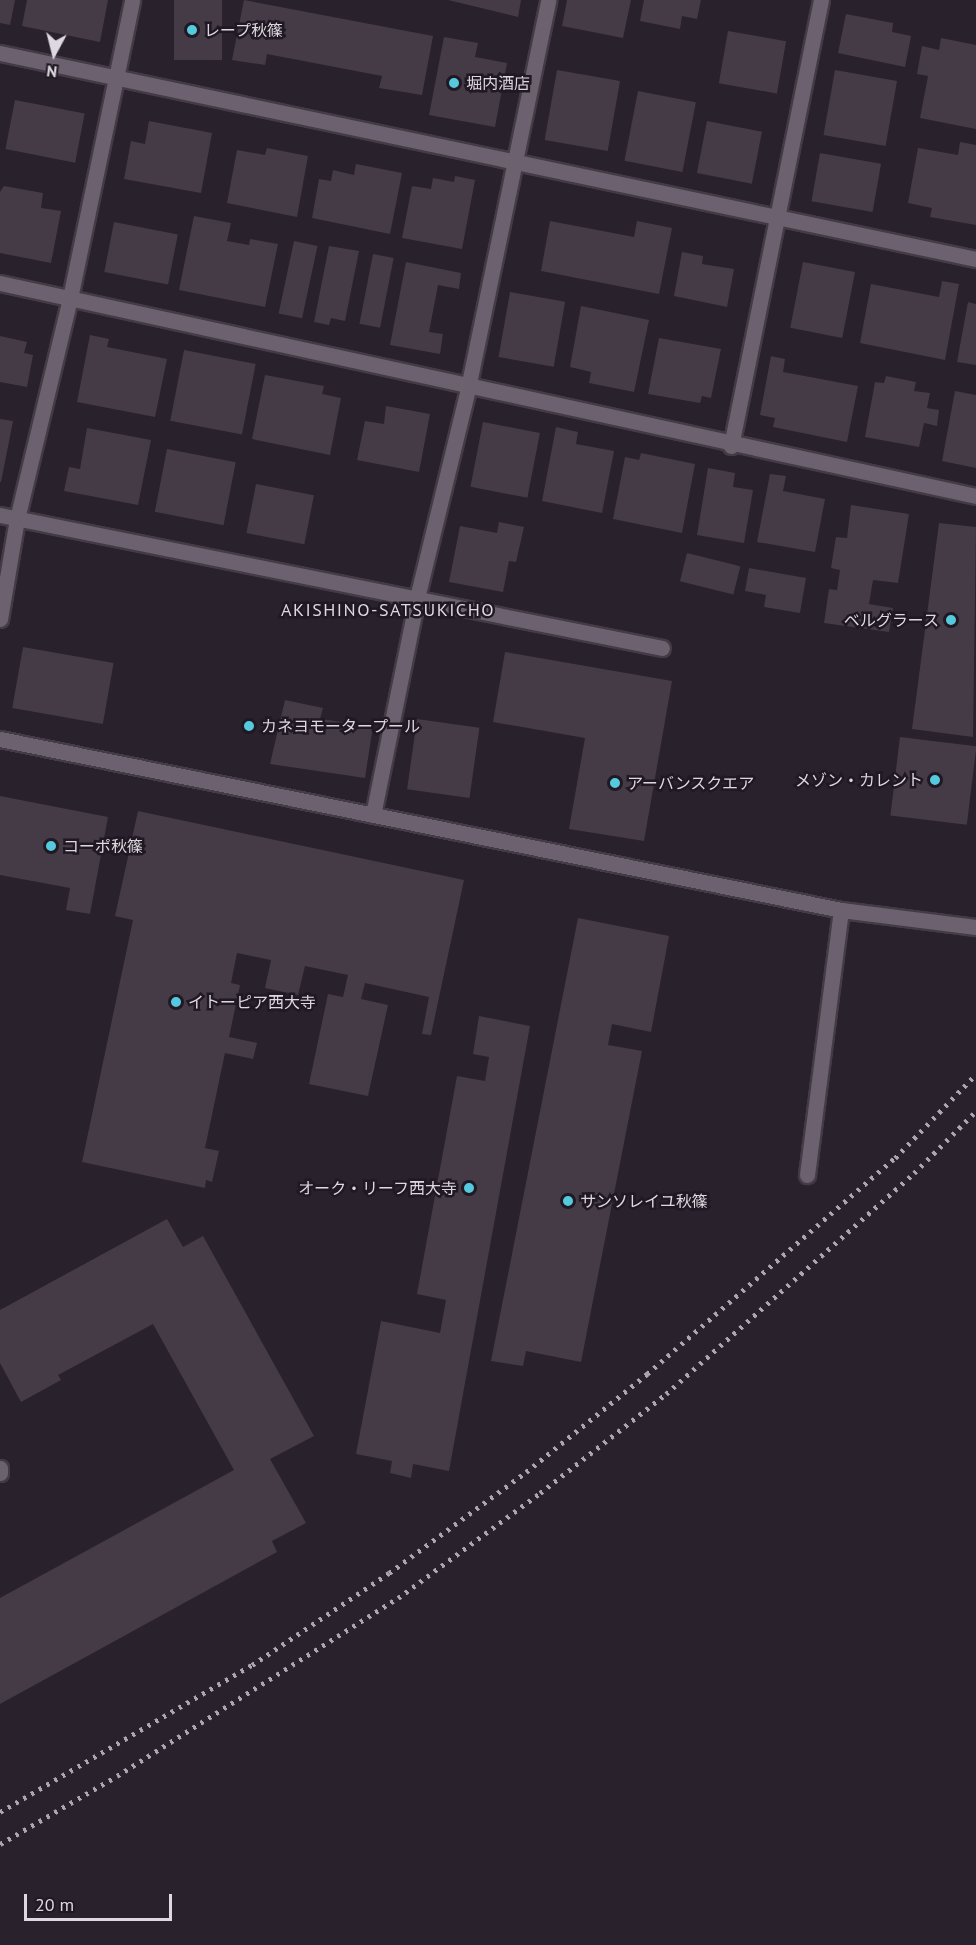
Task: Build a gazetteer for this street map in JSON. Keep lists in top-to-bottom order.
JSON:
{
  "districts": ["AKISHINO-SATSUKICHO"],
  "places": [
    "レープ秋篠",
    "堀内酒店",
    "ベルグラース",
    "カネヨモータープール",
    "メゾン・カレント",
    "アーバンスクエア",
    "コーポ秋篠",
    "イトーピア西大寺",
    "オーク・リーフ西大寺",
    "サンソレイユ秋篠"
  ],
  "scale_bar": "20 m",
  "north": "bottom"
}
